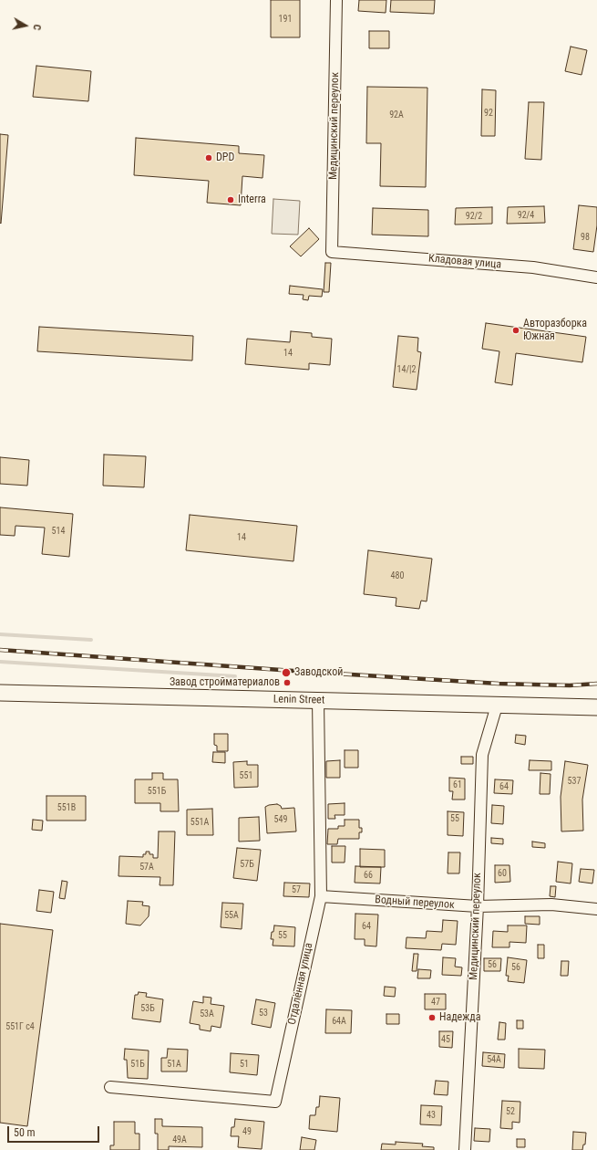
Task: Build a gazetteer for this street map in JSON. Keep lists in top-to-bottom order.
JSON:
{
  "streets": {
    "main road": ["Lenin Street"],
    "street": [
      "Медицинский переулок",
      "Кладовая улица",
      "Водный переулок",
      "Отдалённая улица"
    ]
  },
  "crossings": [
    ["Медицинский переулок", "Кладовая улица"],
    ["Медицинский переулок", "Lenin Street"],
    ["Медицинский переулок", "Водный переулок"],
    ["Lenin Street", "Отдалённая улица"],
    ["Водный переулок", "Отдалённая улица"]
  ],
  "places": [
    "DPD",
    "Interra",
    "Авторазборка Южная",
    "Заводской",
    "Завод стройматериалов",
    "Надежда"
  ],
  "house_numbers": [
    "191",
    "92",
    "92А",
    "92/4",
    "92/2",
    "98",
    "14",
    "14/|2",
    "514",
    "14",
    "480",
    "551",
    "537",
    "61",
    "64",
    "551Б",
    "551В",
    "55",
    "549",
    "551А",
    "57Б",
    "57А",
    "60",
    "66",
    "57",
    "55А",
    "64",
    "55",
    "56",
    "56",
    "47",
    "53Б",
    "53",
    "53А",
    "64А",
    "551Г с4",
    "45",
    "54А",
    "51Б",
    "51А",
    "51",
    "52",
    "43",
    "49",
    "49А"
  ],
  "scale_bar": "50 m",
  "north": "right"
}
